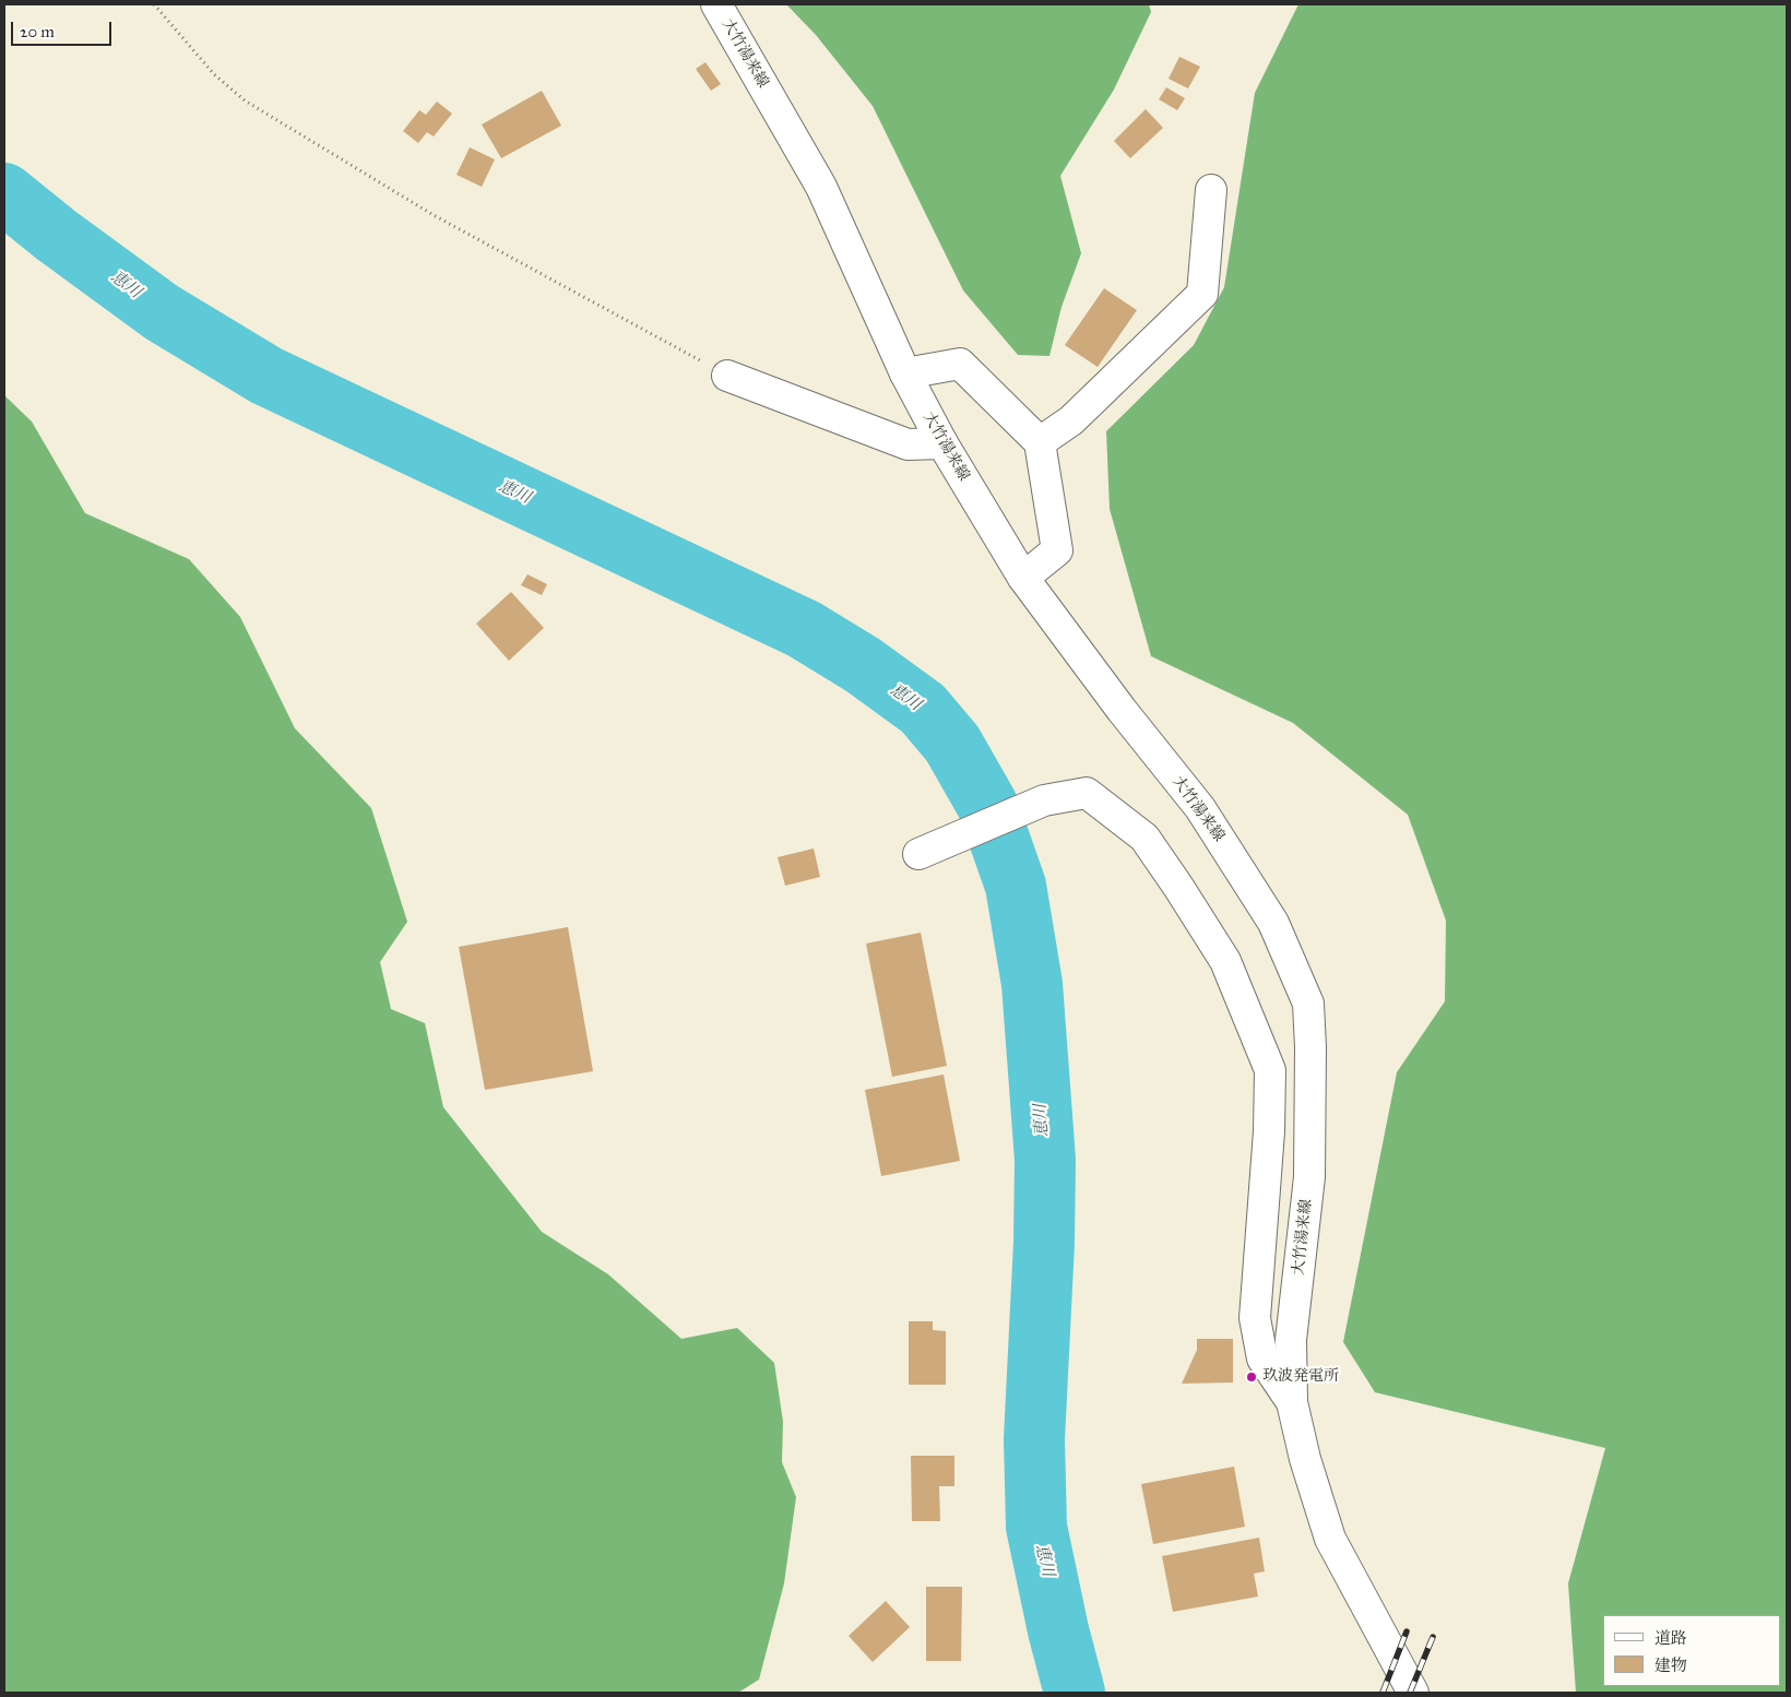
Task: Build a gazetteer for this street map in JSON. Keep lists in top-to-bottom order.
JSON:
{
  "streets": {
    "main road": ["大竹湯来線"]
  },
  "water": ["恵川"],
  "places": ["玖波発電所"],
  "legend": ["道路", "建物"],
  "scale_bar": "20 m"
}
